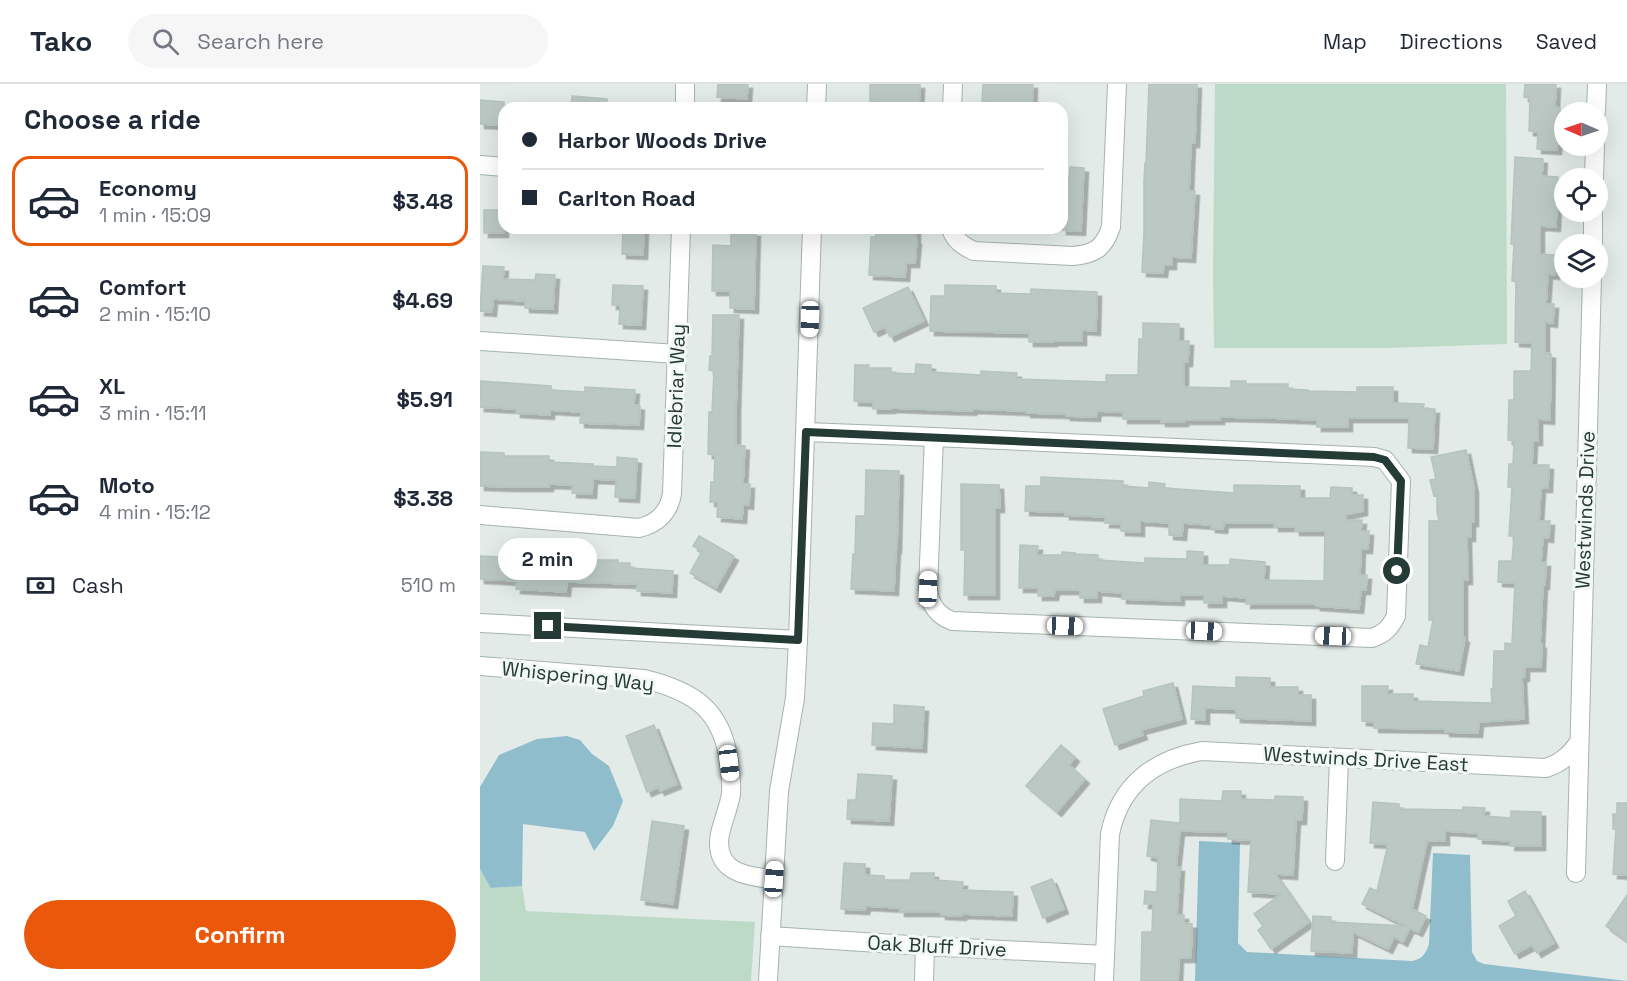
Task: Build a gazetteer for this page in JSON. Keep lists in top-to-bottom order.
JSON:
{
  "streets": {
    "street": [
      "Idlebriar Way",
      "Westwinds Drive",
      "Whispering Way",
      "Westwinds Drive East",
      "Oak Bluff Drive"
    ]
  },
  "crossings": [
    ["Westwinds Drive", "Westwinds Drive East"],
    ["Westwinds Drive East", "Oak Bluff Drive"]
  ],
  "north": "left",
  "page": {
    "header": "Tako",
    "search": "Search here",
    "nav": ["Map", "Directions", "Saved"],
    "heading": "Choose a ride",
    "banner": ["Harbor Woods Drive", "Carlton Road"],
    "list": [
      {
        "name": "Economy",
        "note": "1 min · 15:09",
        "value": "$3.48"
      },
      {
        "name": "Comfort",
        "note": "2 min · 15:10",
        "value": "$4.69"
      },
      {
        "name": "XL",
        "note": "3 min · 15:11",
        "value": "$5.91"
      },
      {
        "name": "Moto",
        "note": "4 min · 15:12",
        "value": "$3.38"
      }
    ],
    "bubble": "2 min",
    "pay": ["Cash", "510 m"],
    "buttons": "Confirm"
  }
}
